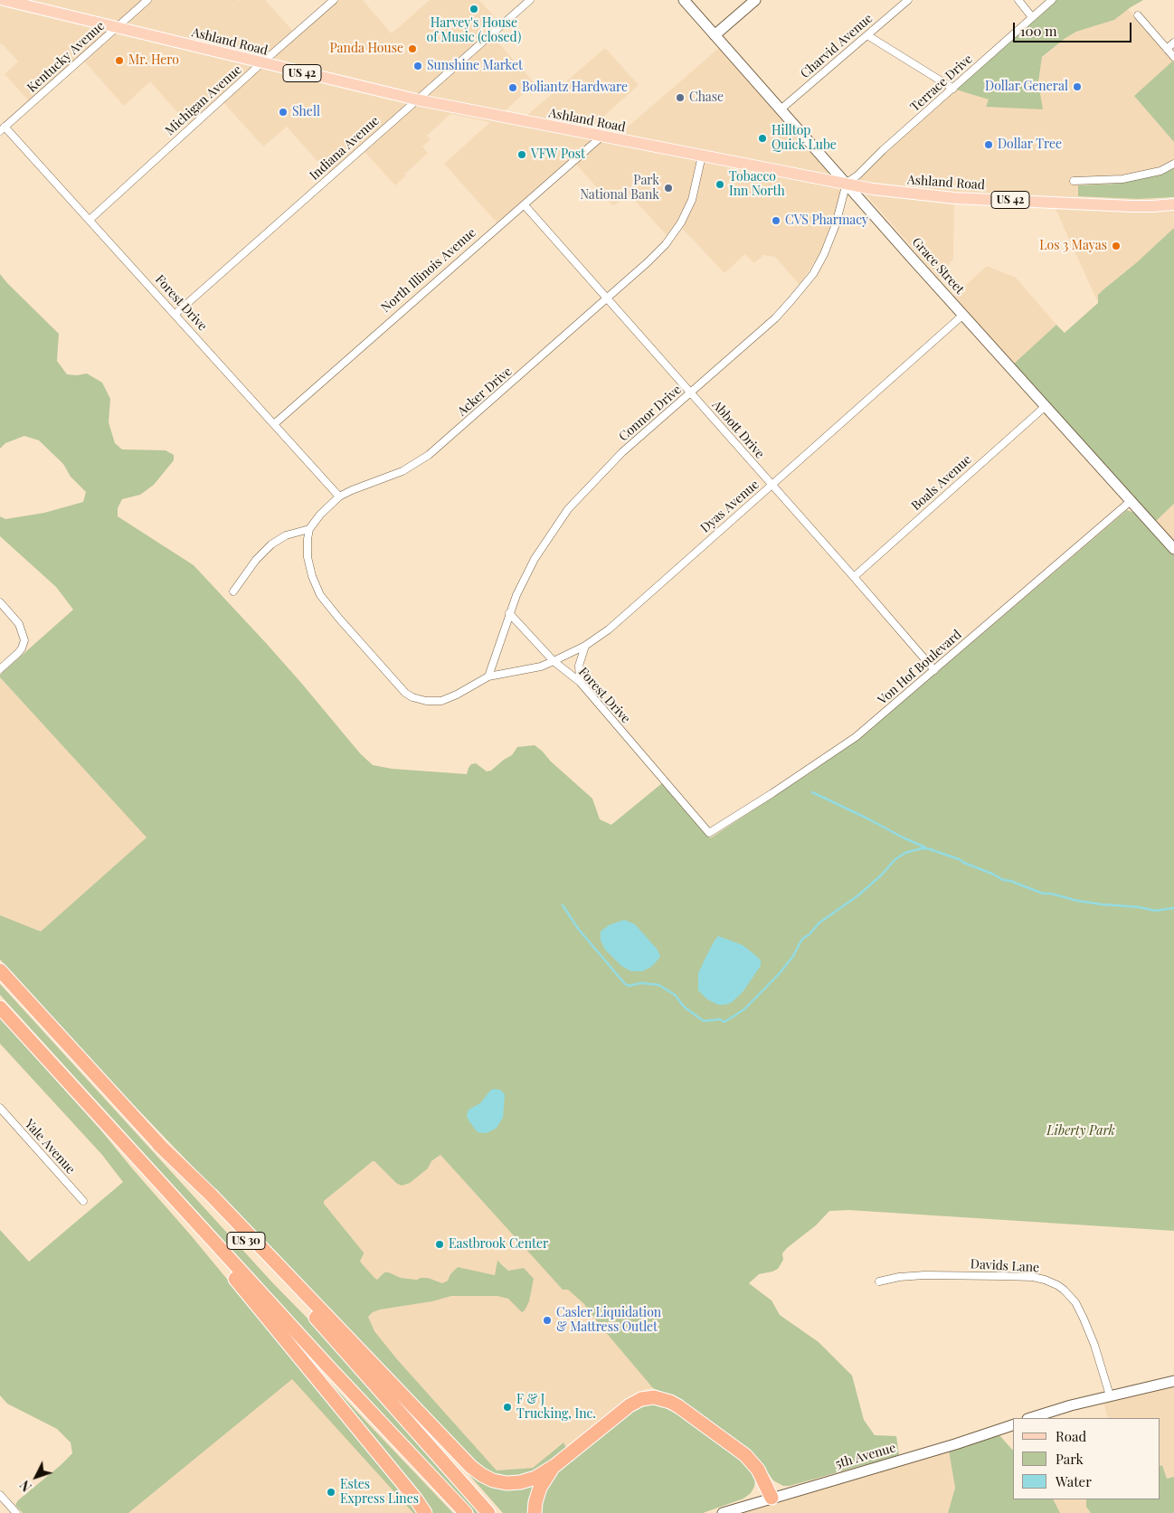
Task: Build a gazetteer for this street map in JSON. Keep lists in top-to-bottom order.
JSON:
{
  "streets": {
    "highway": ["US 30"],
    "main road": ["Ashland Road", "US 42"],
    "street": [
      "Charvid Avenue",
      "Kentucky Avenue",
      "Terrace Drive",
      "Michigan Avenue",
      "Indiana Avenue",
      "Grace Street",
      "North Illinois Avenue",
      "Forest Drive",
      "Acker Drive",
      "Connor Drive",
      "Abbott Drive",
      "Boals Avenue",
      "Dyas Avenue",
      "Von Hof Boulevard",
      "Yale Avenue",
      "Davids Lane",
      "5th Avenue"
    ]
  },
  "crossings": [
    ["Ashland Road", "Kentucky Avenue"],
    ["Ashland Road", "Terrace Drive"],
    ["Ashland Road", "Michigan Avenue"],
    ["Ashland Road", "Indiana Avenue"],
    ["Ashland Road", "Grace Street"],
    ["Ashland Road", "North Illinois Avenue"],
    ["Ashland Road", "Acker Drive"],
    ["Ashland Road", "Connor Drive"],
    ["Charvid Avenue", "Grace Street"],
    ["Kentucky Avenue", "Forest Drive"],
    ["Terrace Drive", "Grace Street"],
    ["Terrace Drive", "Connor Drive"],
    ["Michigan Avenue", "Forest Drive"],
    ["Indiana Avenue", "Forest Drive"],
    ["Grace Street", "Connor Drive"],
    ["Grace Street", "Boals Avenue"],
    ["Grace Street", "Dyas Avenue"],
    ["Grace Street", "Von Hof Boulevard"],
    ["North Illinois Avenue", "Forest Drive"],
    ["North Illinois Avenue", "Abbott Drive"],
    ["Forest Drive", "Acker Drive"],
    ["Forest Drive", "Dyas Avenue"],
    ["Forest Drive", "Von Hof Boulevard"],
    ["Acker Drive", "Abbott Drive"],
    ["Connor Drive", "Abbott Drive"],
    ["Abbott Drive", "Boals Avenue"],
    ["Abbott Drive", "Dyas Avenue"],
    ["Abbott Drive", "Von Hof Boulevard"]
  ],
  "parks": ["Liberty Park"],
  "places": [
    "Harvey's House of Music (closed)",
    "Panda House",
    "Mr. Hero",
    "Sunshine Market",
    "Dollar General",
    "Boliantz Hardware",
    "Chase",
    "Shell",
    "Hilltop Quick Lube",
    "Dollar Tree",
    "VFW Post",
    "Tobacco Inn North",
    "Park National Bank",
    "CVS Pharmacy",
    "Los 3 Mayas",
    "Eastbrook Center",
    "Casler Liquidation & Mattress Outlet",
    "F & J Trucking, Inc.",
    "Estes Express Lines"
  ],
  "legend": ["Road", "Park", "Water"],
  "scale_bar": "100 m",
  "north": "bottom left"
}
